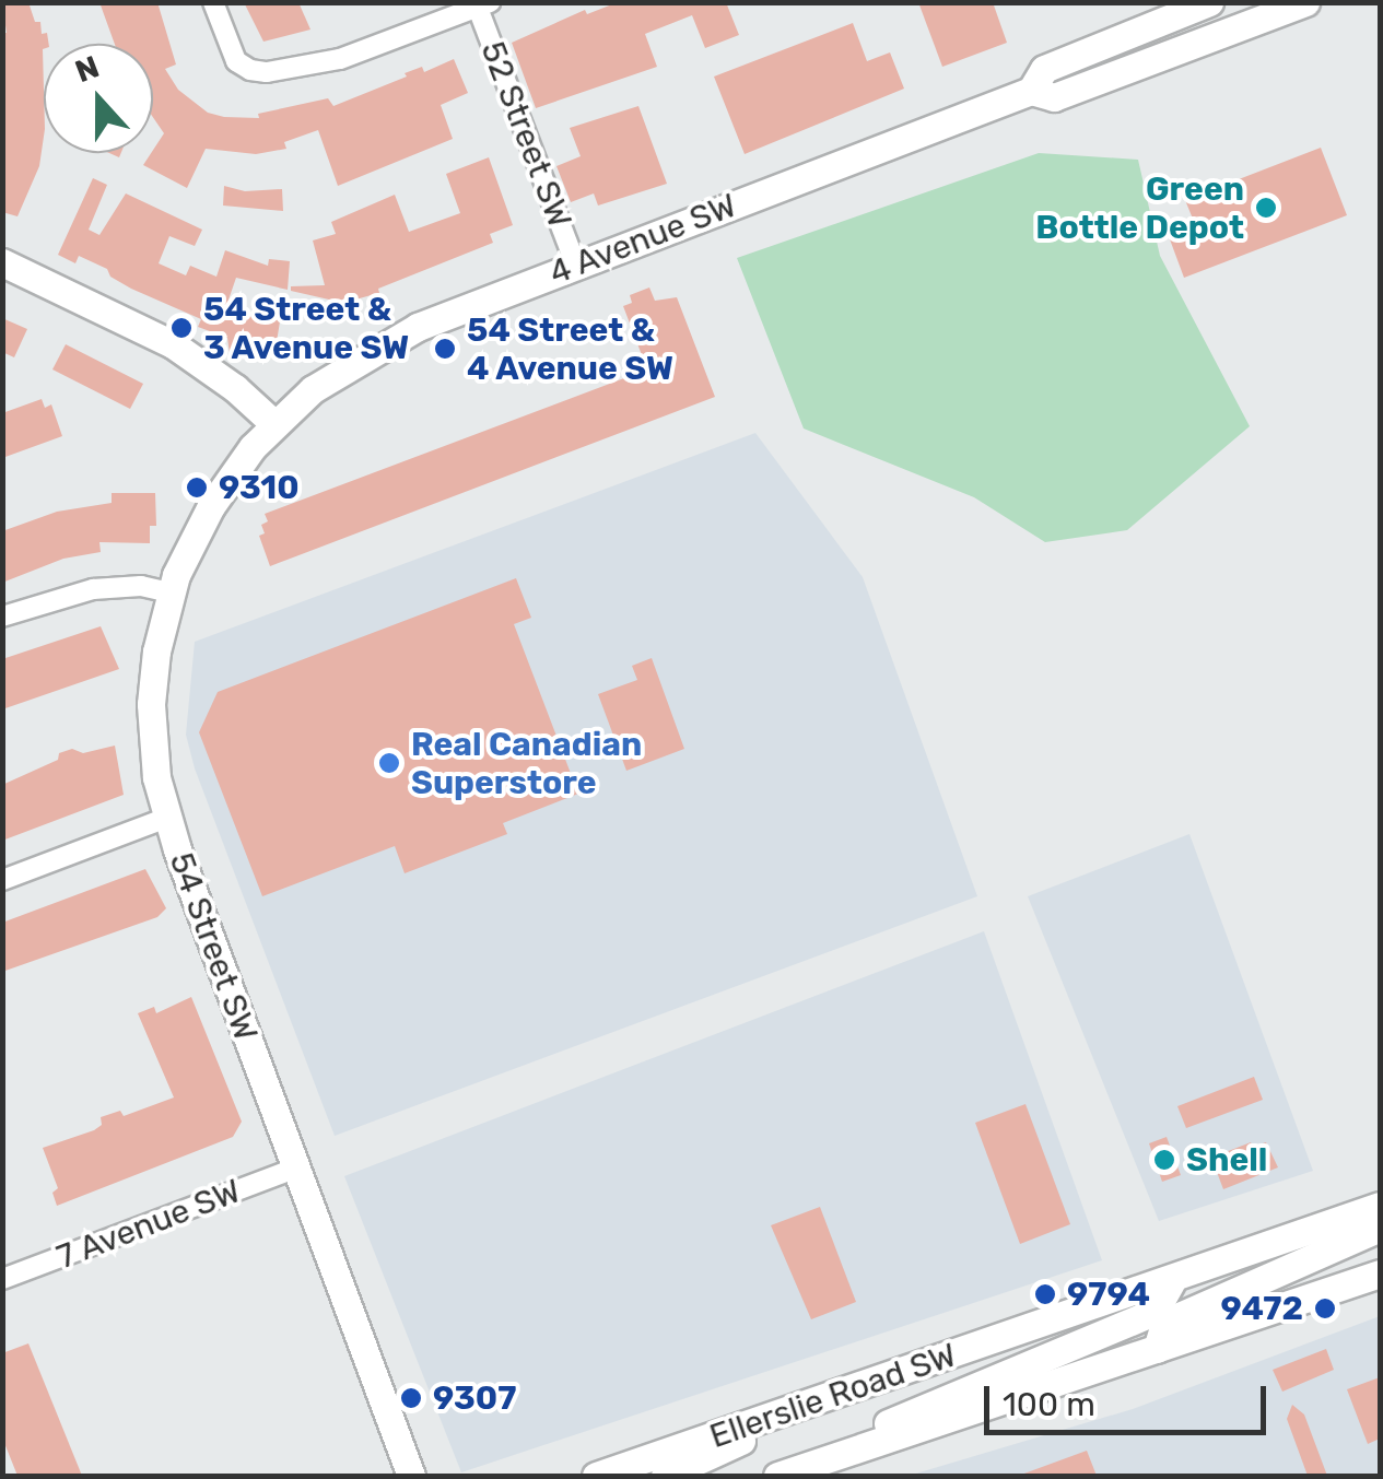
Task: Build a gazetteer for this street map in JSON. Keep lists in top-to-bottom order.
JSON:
{
  "streets": {
    "street": [
      "52 Street SW",
      "4 Avenue SW",
      "54 Street SW",
      "7 Avenue SW",
      "Ellerslie Road SW"
    ]
  },
  "crossings": [
    ["52 Street SW", "4 Avenue SW"],
    ["4 Avenue SW", "54 Street SW"],
    ["54 Street SW", "7 Avenue SW"]
  ],
  "places": [
    "Green Bottle Depot",
    "54 Street & 3 Avenue SW",
    "54 Street & 4 Avenue SW",
    "9310",
    "Real Canadian Superstore",
    "Shell",
    "9794",
    "9472",
    "9307"
  ],
  "scale_bar": "100 m",
  "north": "top"
}
